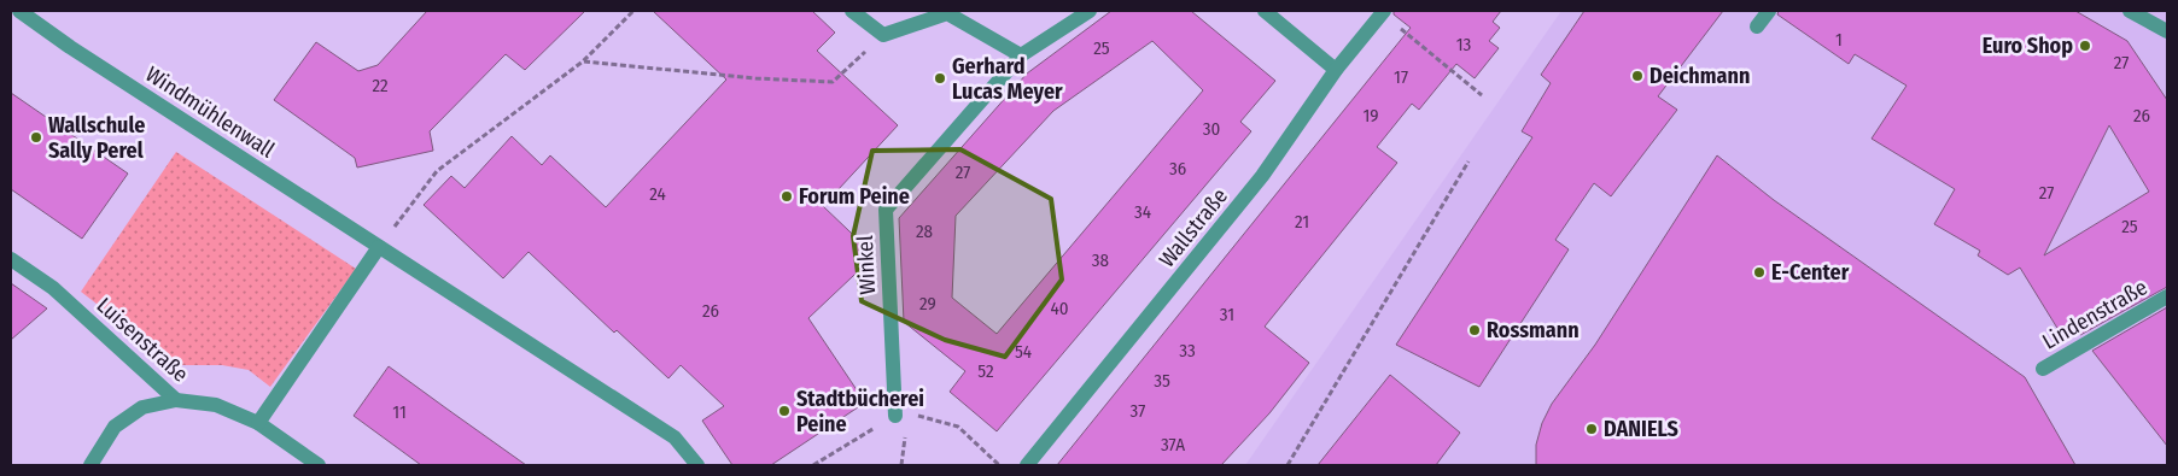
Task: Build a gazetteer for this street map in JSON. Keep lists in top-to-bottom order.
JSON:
{
  "streets": {
    "street": [
      "Windmühlenwall",
      "Wallstraße",
      "Winkel",
      "Lindenstraße",
      "Luisenstraße"
    ]
  },
  "places": [
    "Euro Shop",
    "Deichmann",
    "Gerhard Lucas Meyer",
    "Wallschule Sally Perel",
    "Forum Peine",
    "E-Center",
    "Rossmann",
    "Stadtbücherei Peine",
    "DANIELS"
  ],
  "house_numbers": [
    "1",
    "13",
    "25",
    "27",
    "17",
    "22",
    "19",
    "26",
    "30",
    "36",
    "27",
    "27",
    "24",
    "34",
    "21",
    "25",
    "28",
    "38",
    "29",
    "40",
    "26",
    "31",
    "33",
    "54",
    "52",
    "35",
    "37",
    "11",
    "37A"
  ]
}
